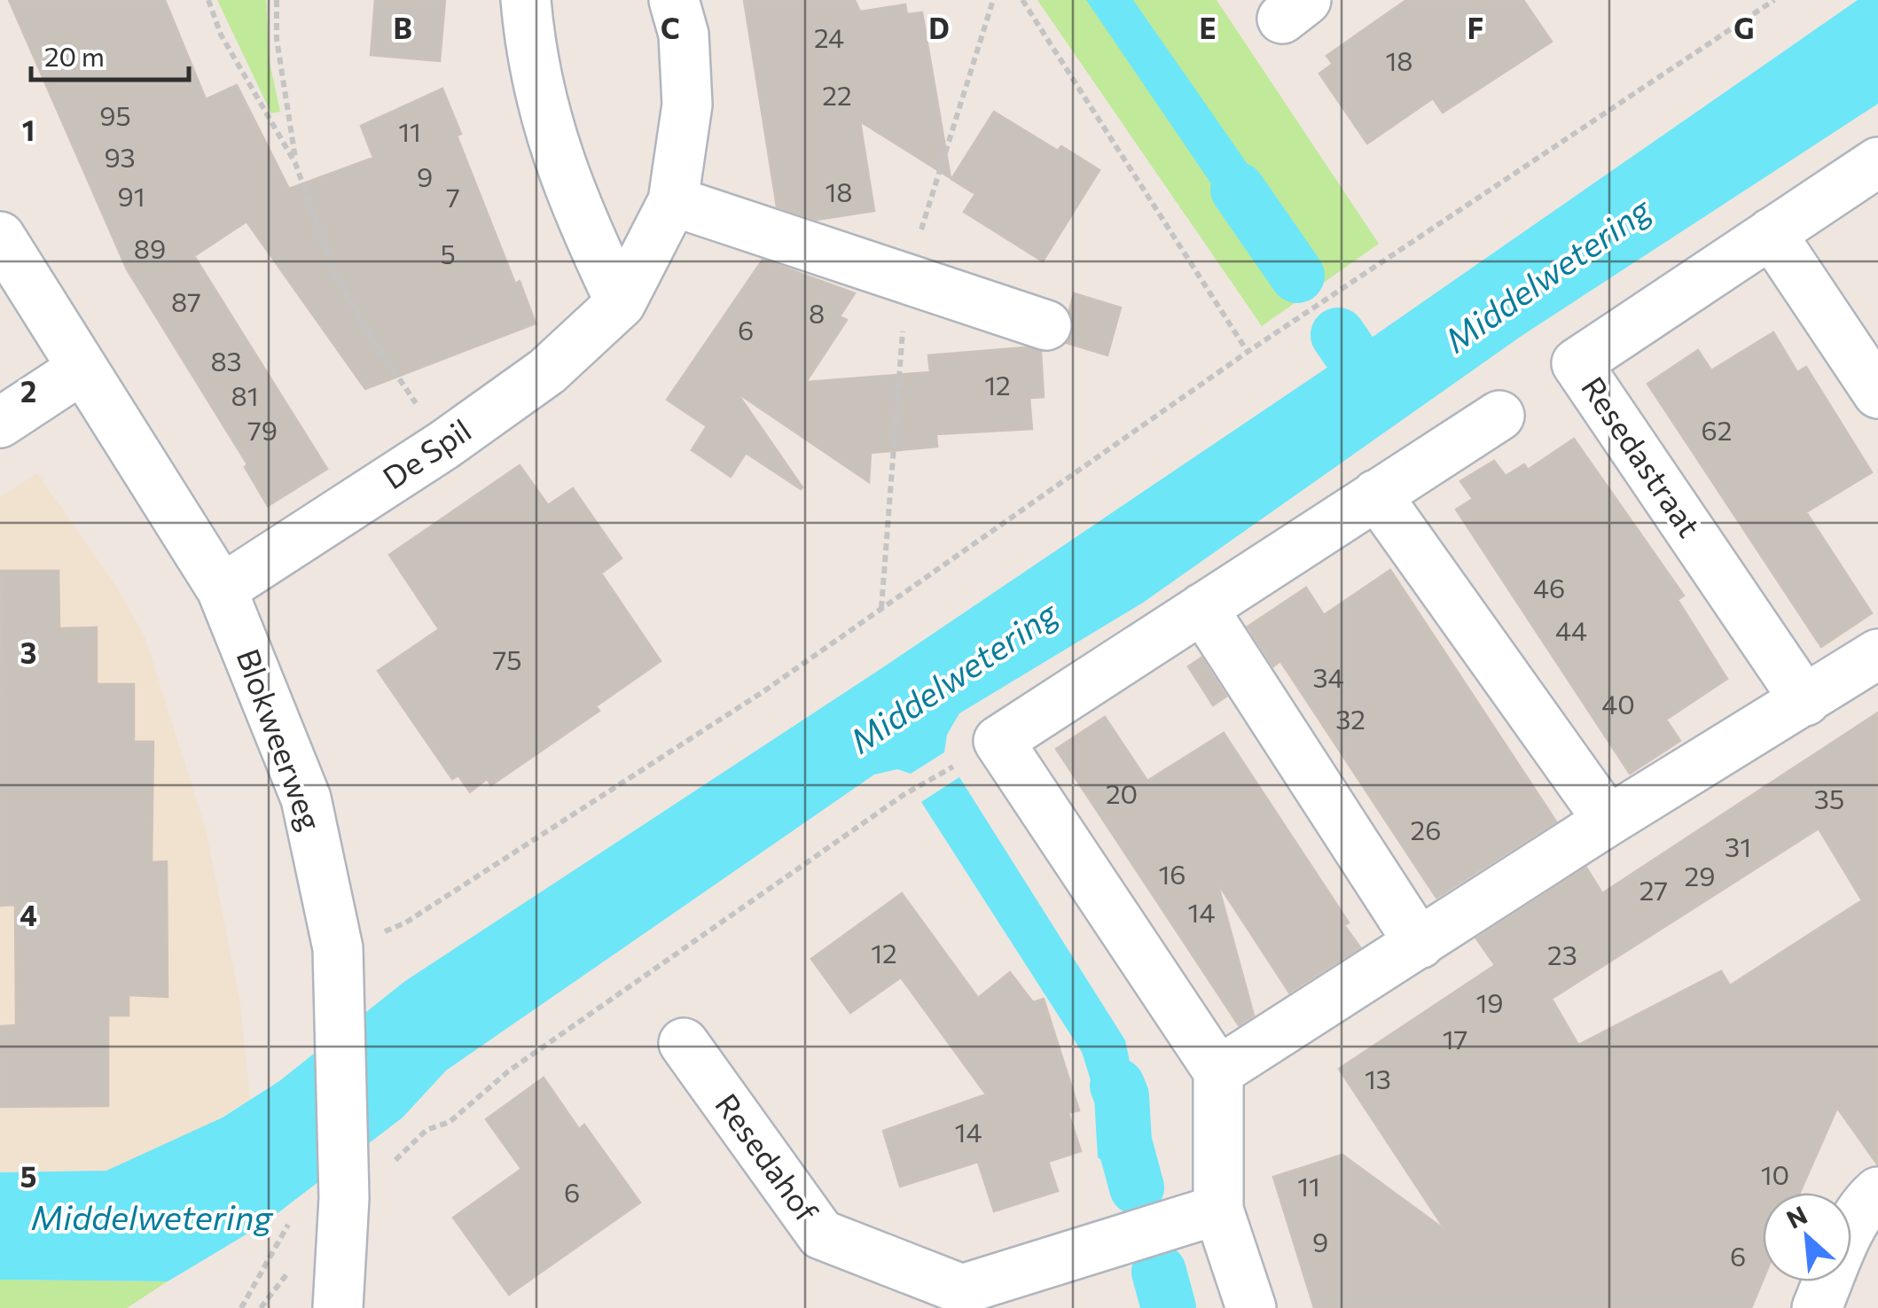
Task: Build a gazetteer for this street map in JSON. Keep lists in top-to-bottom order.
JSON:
{
  "streets": {
    "street": [
      "De Spil",
      "Resedastraat",
      "Blokweerweg",
      "Resedahof"
    ]
  },
  "crossings": [
    ["De Spil", "Blokweerweg"]
  ],
  "water": ["Middelwetering"],
  "house_numbers": [
    "24",
    "18",
    "22",
    "95",
    "11",
    "93",
    "9",
    "18",
    "91",
    "7",
    "89",
    "5",
    "87",
    "8",
    "6",
    "83",
    "12",
    "81",
    "79",
    "62",
    "46",
    "44",
    "75",
    "34",
    "40",
    "32",
    "20",
    "35",
    "26",
    "31",
    "16",
    "29",
    "27",
    "14",
    "12",
    "23",
    "19",
    "17",
    "13",
    "14",
    "10",
    "11",
    "6",
    "9",
    "6"
  ],
  "scale_bar": "20 m",
  "north": "top left",
  "grid": {
    "columns": [
      "B",
      "C",
      "D",
      "E",
      "F",
      "G"
    ],
    "rows": [
      "1",
      "2",
      "3",
      "4",
      "5"
    ]
  }
}
